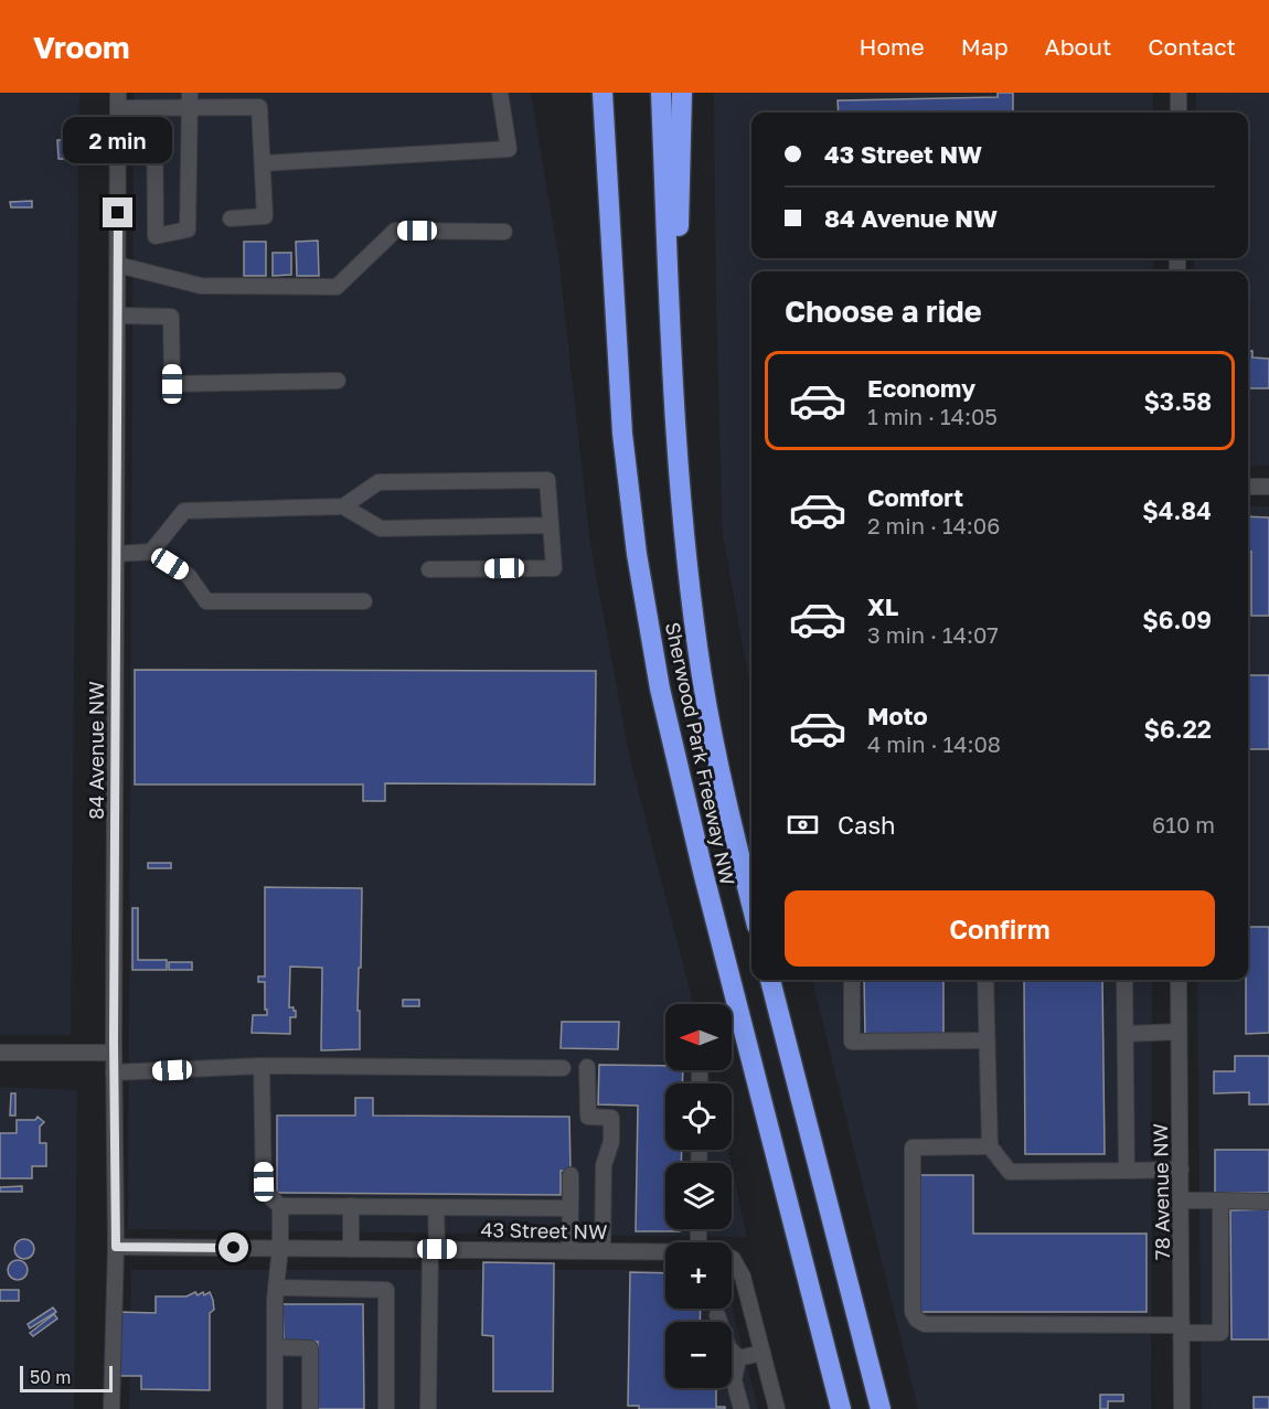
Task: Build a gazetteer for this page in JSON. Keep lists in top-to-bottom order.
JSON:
{
  "streets": {
    "highway": ["Sherwood Park Freeway NW"],
    "street": ["84 Avenue NW", "78 Avenue NW", "43 Street NW"]
  },
  "crossings": [
    ["84 Avenue NW", "43 Street NW"]
  ],
  "scale_bar": "50 m",
  "north": "left",
  "page": {
    "header": "Vroom",
    "nav": [
      "Home",
      "Map",
      "About",
      "Contact"
    ],
    "banner": ["43 Street NW", "84 Avenue NW"],
    "bubble": "2 min",
    "heading": "Choose a ride",
    "list": [
      {
        "name": "Economy",
        "note": "1 min · 14:05",
        "value": "$3.58"
      },
      {
        "name": "Comfort",
        "note": "2 min · 14:06",
        "value": "$4.84"
      },
      {
        "name": "XL",
        "note": "3 min · 14:07",
        "value": "$6.09"
      },
      {
        "name": "Moto",
        "note": "4 min · 14:08",
        "value": "$6.22"
      }
    ],
    "pay": ["Cash", "610 m"],
    "buttons": "Confirm",
    "map_buttons": ["+", "−"],
    "scale": "50 m"
  }
}
